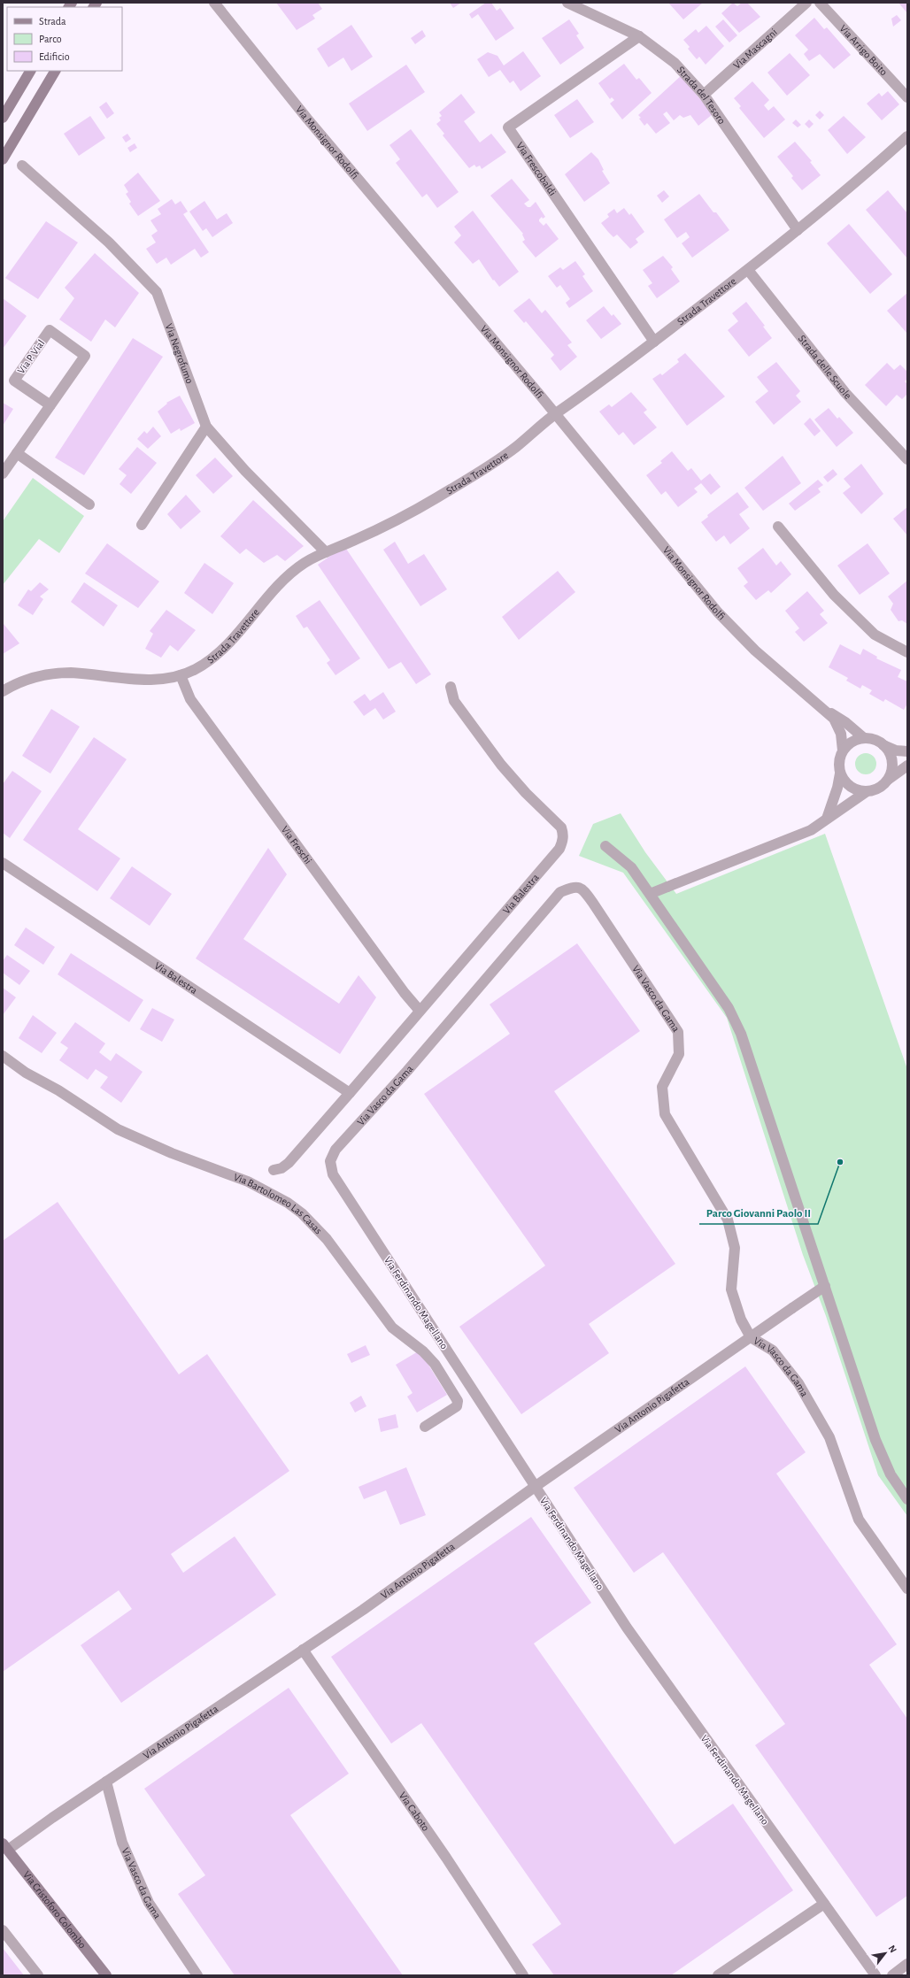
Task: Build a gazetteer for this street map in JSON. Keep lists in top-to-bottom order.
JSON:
{
  "streets": {
    "main road": ["Via Cristoforo Colombo"],
    "street": [
      "Via Mascagni",
      "Via Arrigo Boito",
      "Strada del Tesoro",
      "Via Monsignor Rodolfi",
      "Via Frescobaldi",
      "Strada Travettore",
      "Via Negrofumo",
      "Via P. Vial",
      "Strada delle Scuole",
      "Via Freschi",
      "Via Balestra",
      "Via Vasco da Gama",
      "Via Bartolomeo Las Casas",
      "Via Ferdinando Magellano",
      "Via Antonio Pigafetta",
      "Via Caboto"
    ]
  },
  "crossings": [
    ["Via Mascagni", "Strada del Tesoro"],
    ["Strada del Tesoro", "Via Frescobaldi"],
    ["Strada del Tesoro", "Strada Travettore"],
    ["Via Monsignor Rodolfi", "Strada Travettore"],
    ["Via Frescobaldi", "Strada Travettore"],
    ["Strada Travettore", "Via Negrofumo"],
    ["Strada Travettore", "Strada delle Scuole"],
    ["Strada Travettore", "Via Freschi"],
    ["Via Freschi", "Via Balestra"],
    ["Via Vasco da Gama", "Via Ferdinando Magellano"],
    ["Via Vasco da Gama", "Via Antonio Pigafetta"],
    ["Via Ferdinando Magellano", "Via Antonio Pigafetta"],
    ["Via Antonio Pigafetta", "Via Caboto"],
    ["Via Antonio Pigafetta", "Via Cristoforo Colombo"]
  ],
  "places": ["Parco Giovanni Paolo II"],
  "legend": ["Strada", "Parco", "Edificio"],
  "north": "top right"
}
